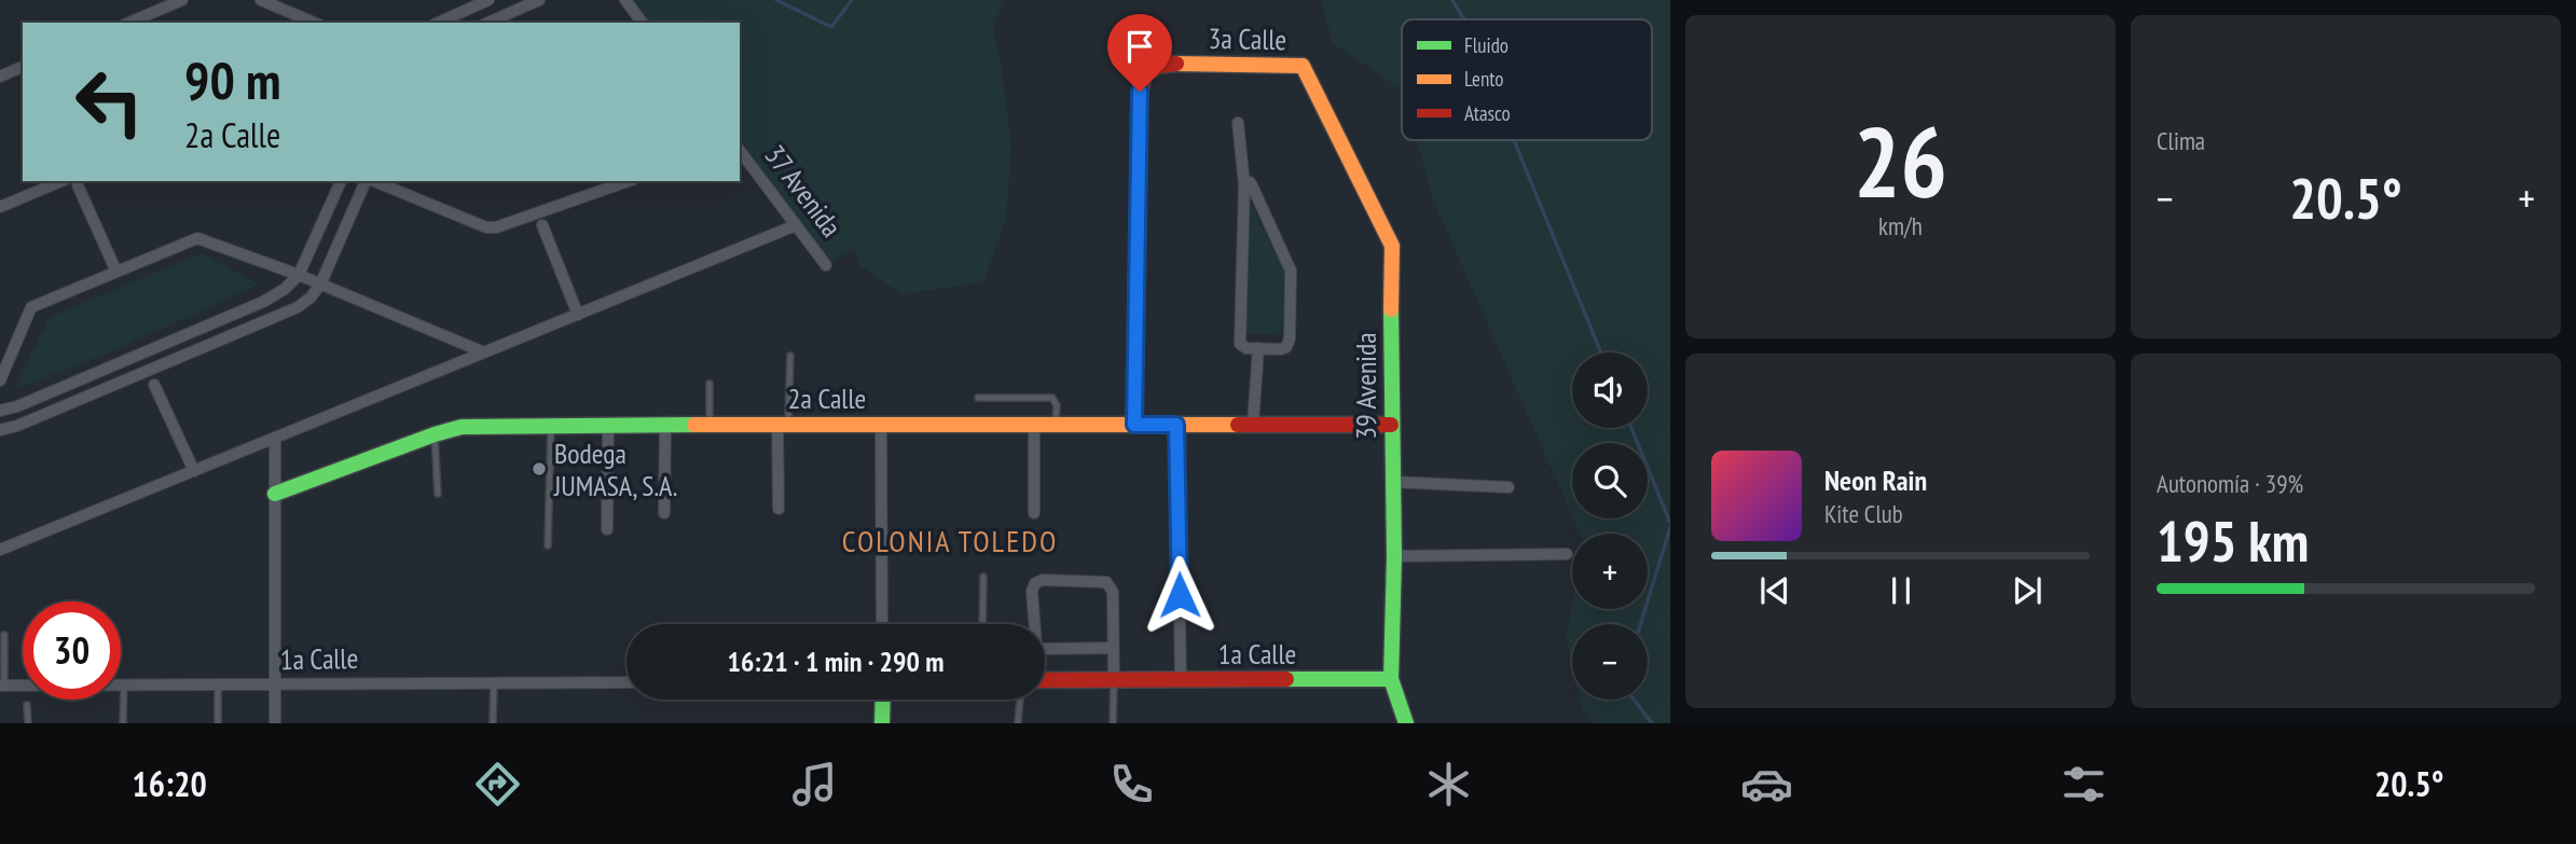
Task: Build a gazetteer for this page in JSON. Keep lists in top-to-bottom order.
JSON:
{
  "streets": {
    "street": [
      "3a Calle",
      "37 Avenida",
      "39 Avenida",
      "2a Calle",
      "1a Calle"
    ]
  },
  "crossings": [
    ["3a Calle", "39 Avenida"],
    ["3a Calle", "2a Calle"],
    ["39 Avenida", "2a Calle"],
    ["39 Avenida", "1a Calle"]
  ],
  "districts": ["COLONIA TOLEDO"],
  "places": ["Bodega JUMASA, S.A."],
  "legend": ["Fluido", "Lento", "Atasco"],
  "page": {
    "tile": [
      ["26", "km/h"],
      "Clima",
      ["Autonomía · 39%", "195 km"]
    ],
    "turn": ["90 m", "2a Calle"],
    "heat": ["−", "20.5°", "+"],
    "map_buttons": ["+", "−"],
    "song": ["Neon Rain", "Kite Club"],
    "limit": "30",
    "trip": "16:21 · 1 min · 290 m",
    "tabs": ["16:20", "20.5°"]
  }
}
